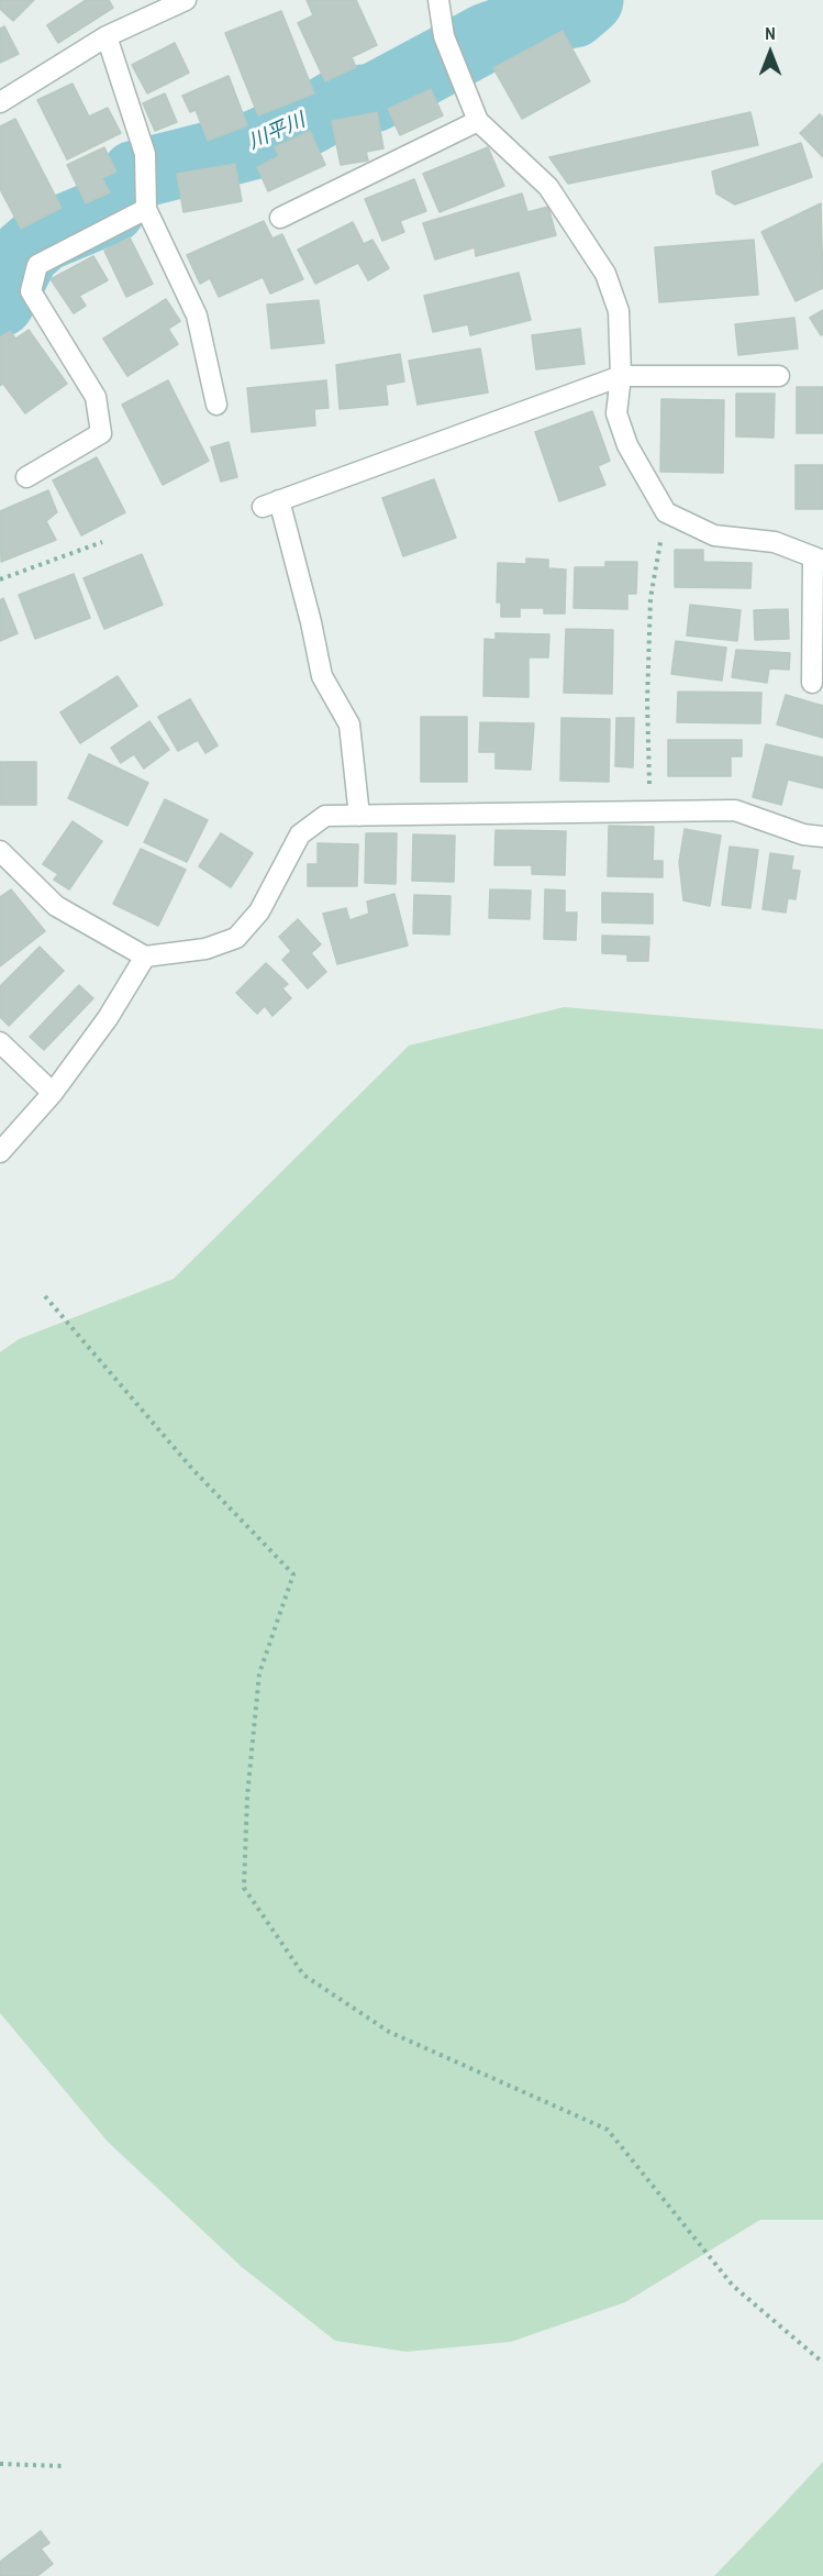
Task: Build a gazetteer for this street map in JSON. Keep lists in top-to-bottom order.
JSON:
{
  "water": ["川平川"],
  "north": "top"
}
